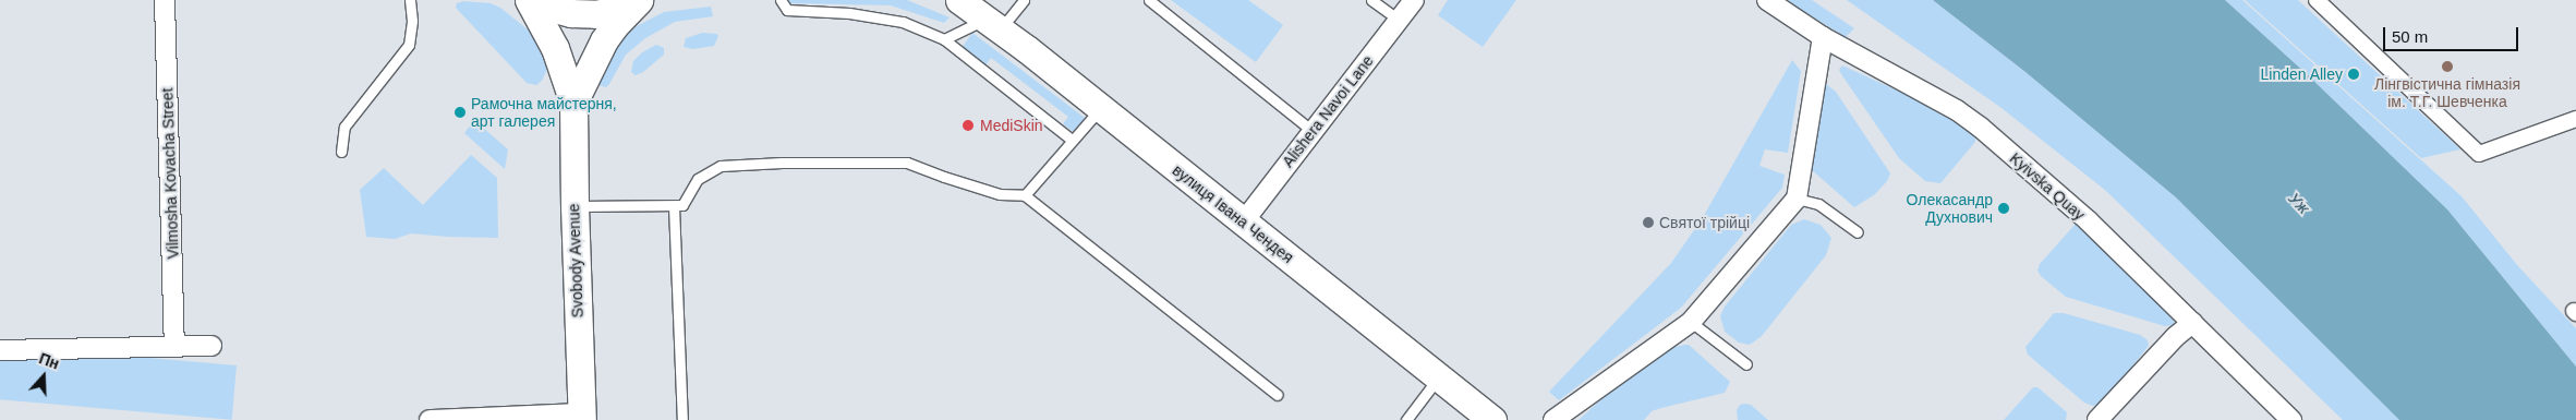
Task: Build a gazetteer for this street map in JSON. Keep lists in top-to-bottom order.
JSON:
{
  "streets": {
    "main road": ["вулиця Івана Чендея", "Svobody Avenue"],
    "street": ["Alishera Navoi Lane", "Vilmosha Kovacha Street", "Kyivska Quay"]
  },
  "crossings": [
    ["Alishera Navoi Lane", "вулиця Івана Чендея"]
  ],
  "water": ["Уж"],
  "places": [
    "Лінгвістична гімназія ім. Т.Г. Шевченка",
    "Linden Alley",
    "Рамочна майстерня, арт галерея",
    "MediSkin",
    "Олекасандр Духнович",
    "Святої трійці"
  ],
  "scale_bar": "50 m",
  "north": "top"
}
